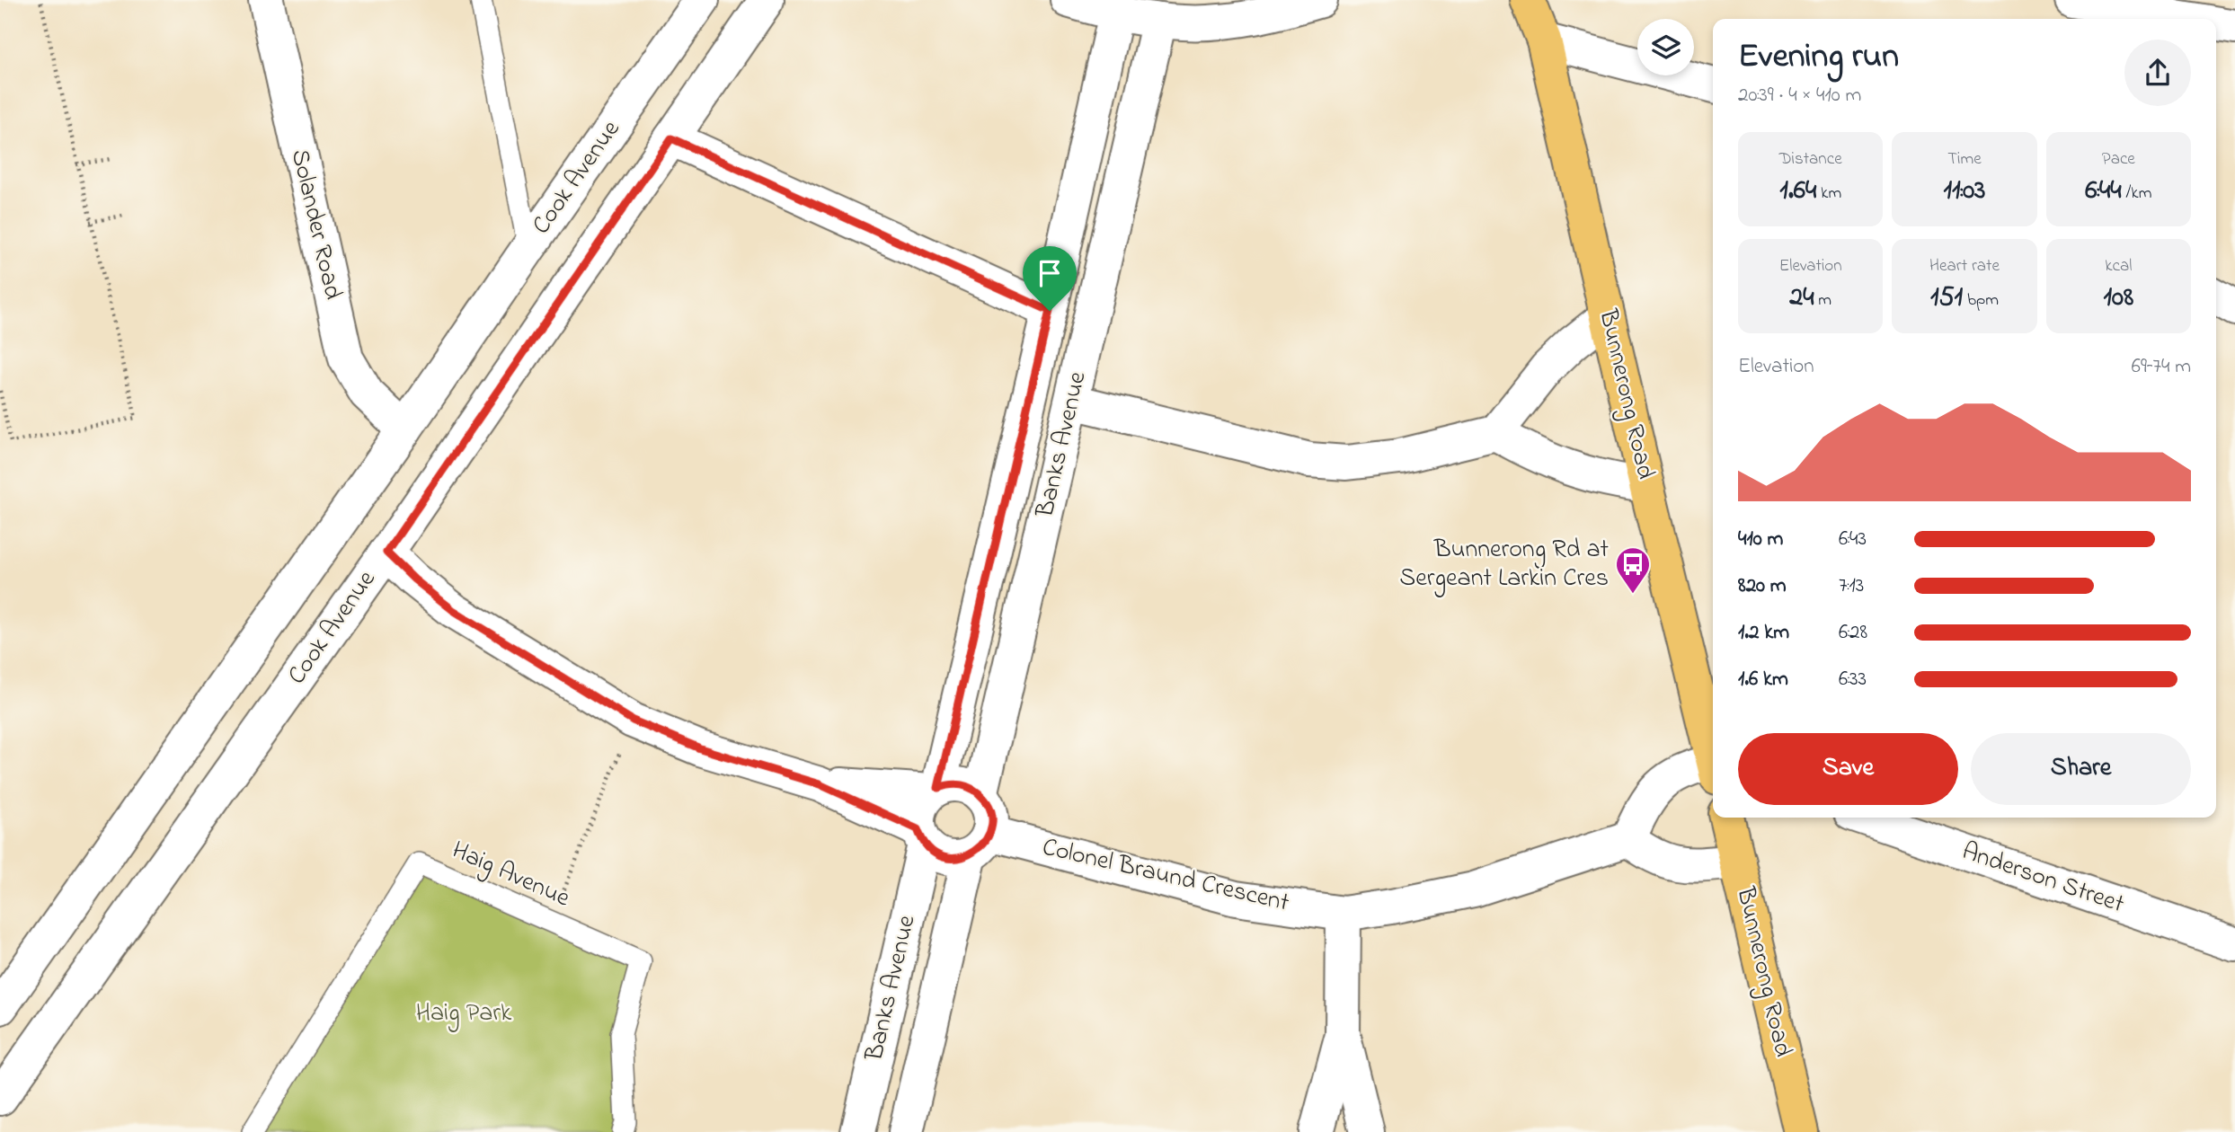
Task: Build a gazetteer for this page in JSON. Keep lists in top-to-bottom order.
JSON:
{
  "streets": {
    "main road": ["Bunnerong Road"],
    "street": [
      "Cook Avenue",
      "Solander Road",
      "Banks Avenue",
      "Colonel Braund Crescent",
      "Anderson Street"
    ],
    "lane": ["Haig Avenue"]
  },
  "crossings": [
    ["Cook Avenue", "Solander Road"],
    ["Banks Avenue", "Colonel Braund Crescent"]
  ],
  "parks": ["Haig Park"],
  "places": {
    "bus stop": ["Bunnerong Rd at Sergeant Larkin Cres"]
  },
  "page": {
    "heading": ["Evening run", "20:39 · 4 × 410 m"],
    "stats": [
      ["Distance", "1.64 km"],
      ["Time", "11:03"],
      ["Pace", "6:44 /km"],
      ["Elevation", "24 m"],
      ["Heart rate", "151 bpm"],
      ["kcal", "108"]
    ],
    "chart": ["Elevation", "69–74 m"],
    "list": [
      {
        "name": "410 m",
        "note": "6:43"
      },
      {
        "name": "820 m",
        "note": "7:13"
      },
      {
        "name": "1.2 km",
        "note": "6:28"
      },
      {
        "name": "1.6 km",
        "note": "6:33"
      }
    ],
    "buttons": ["Save", "Share"]
  }
}
